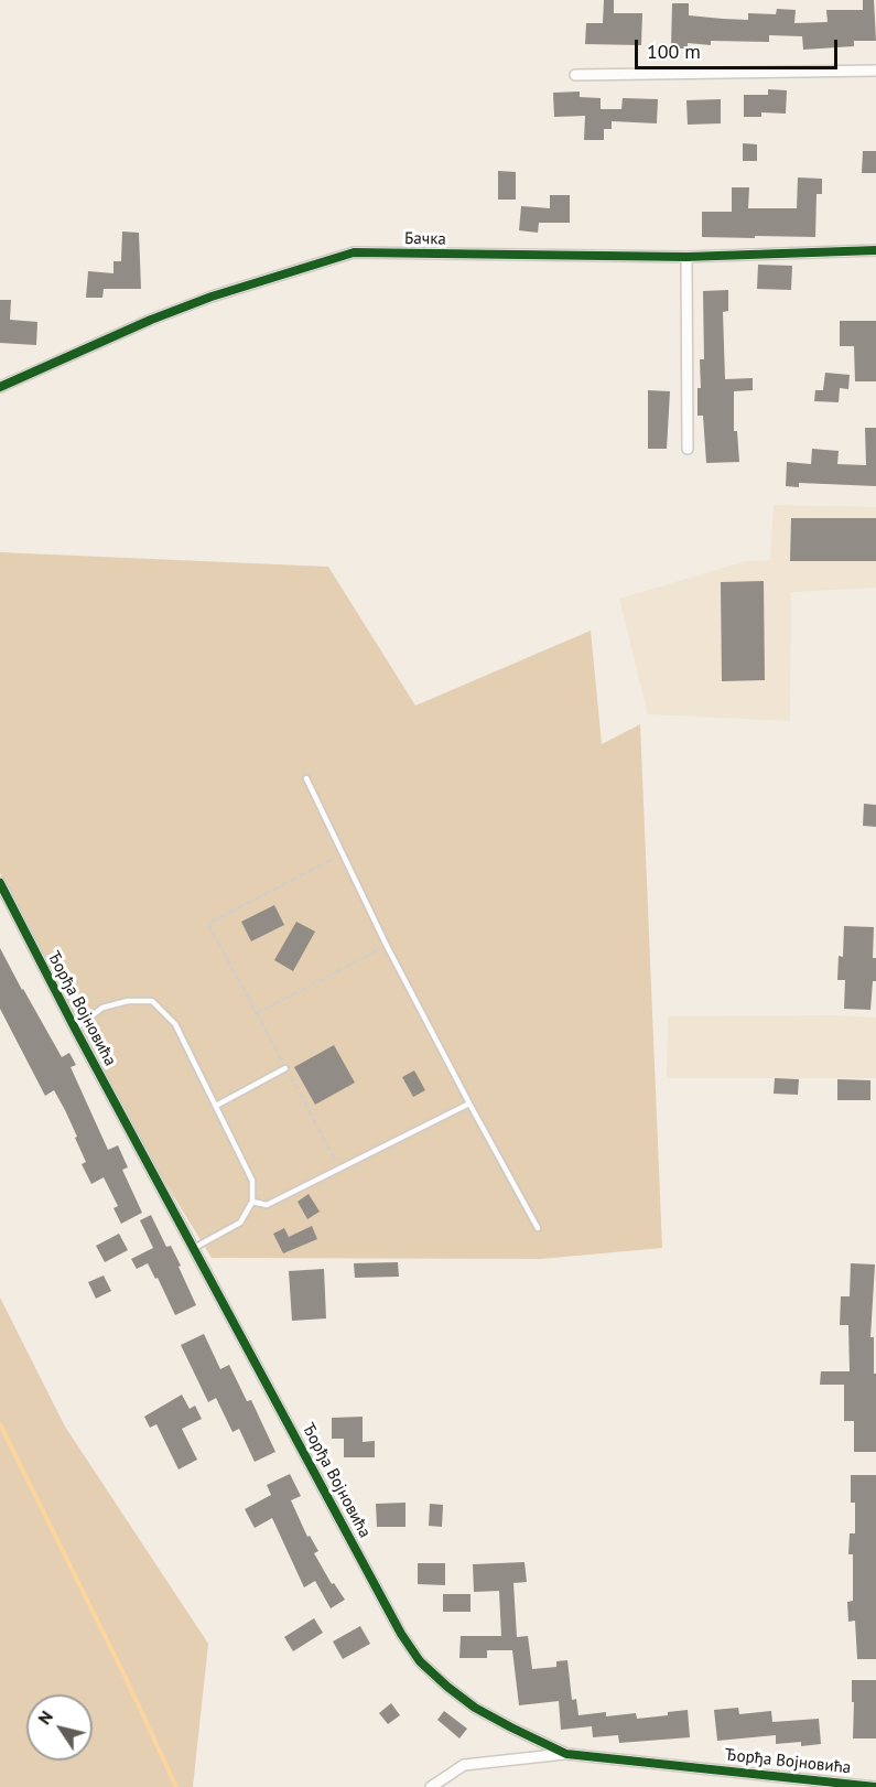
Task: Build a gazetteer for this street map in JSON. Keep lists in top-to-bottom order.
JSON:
{
  "streets": {
    "street": ["Бачка", "Ђорђа Војновића"]
  },
  "scale_bar": "100 m",
  "north": "top left"
}
